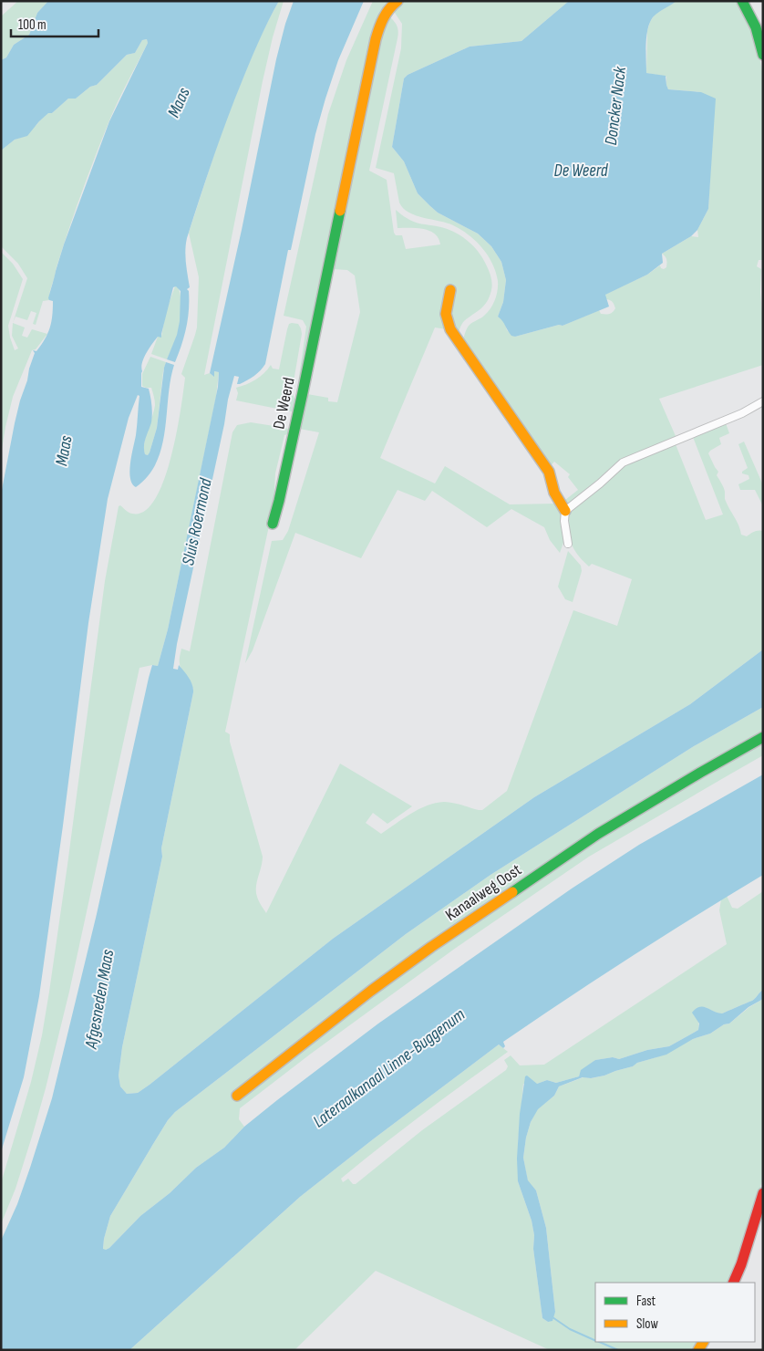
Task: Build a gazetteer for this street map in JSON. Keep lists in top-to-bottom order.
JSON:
{
  "streets": {
    "street": ["De Weerd", "Kanaalweg Oost"]
  },
  "water": [
    "Maas",
    "Doncker Nack",
    "De Weerd",
    "Sluis Roermond",
    "Afgesneden Maas",
    "Lateraalkanaal Linne-Buggenum"
  ],
  "legend": ["Fast", "Slow"],
  "scale_bar": "100 m"
}
